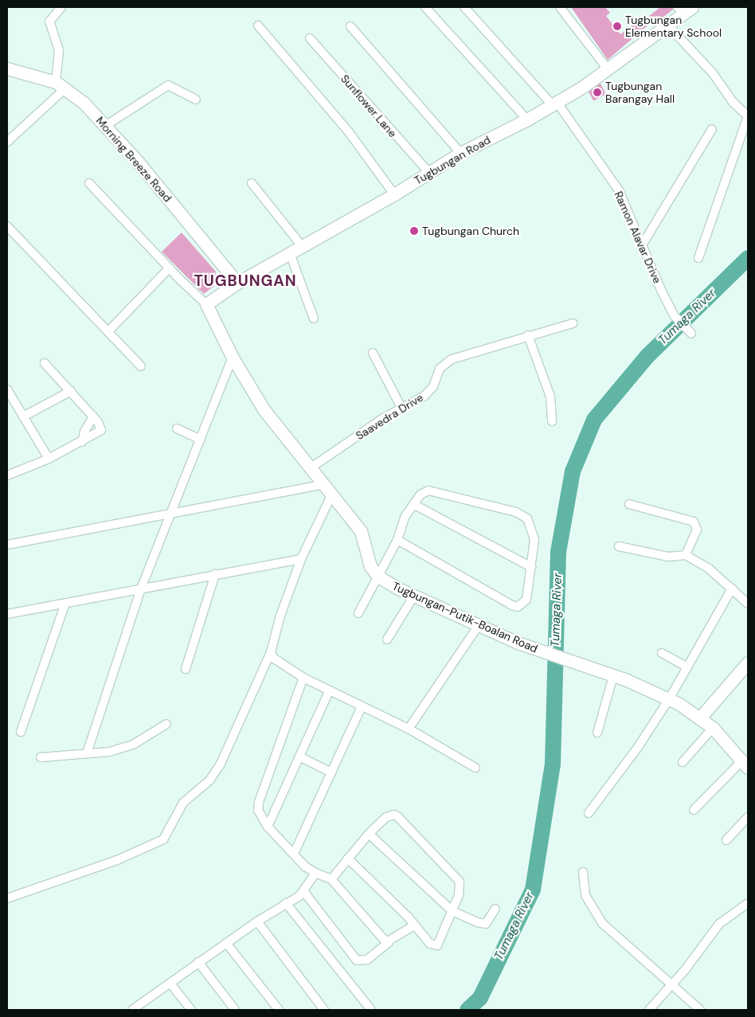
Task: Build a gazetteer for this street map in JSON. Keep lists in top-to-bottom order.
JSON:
{
  "streets": {
    "main road": ["Morning Breeze Road", "Tugbungan Road", "Tugbungan-Putik-Boalan Road"],
    "street": ["Sunflower Lane", "Ramon Alavar Drive", "Saavedra Drive"]
  },
  "crossings": [
    ["Sunflower Lane", "Tugbungan Road"],
    ["Morning Breeze Road", "Tugbungan Road"],
    ["Tugbungan Road", "Ramon Alavar Drive"]
  ],
  "districts": ["TUGBUNGAN"],
  "water": ["Tumaga River"],
  "places": ["Tugbungan Elementary School", "Tugbungan Barangay Hall", "Tugbungan Church"]
}
